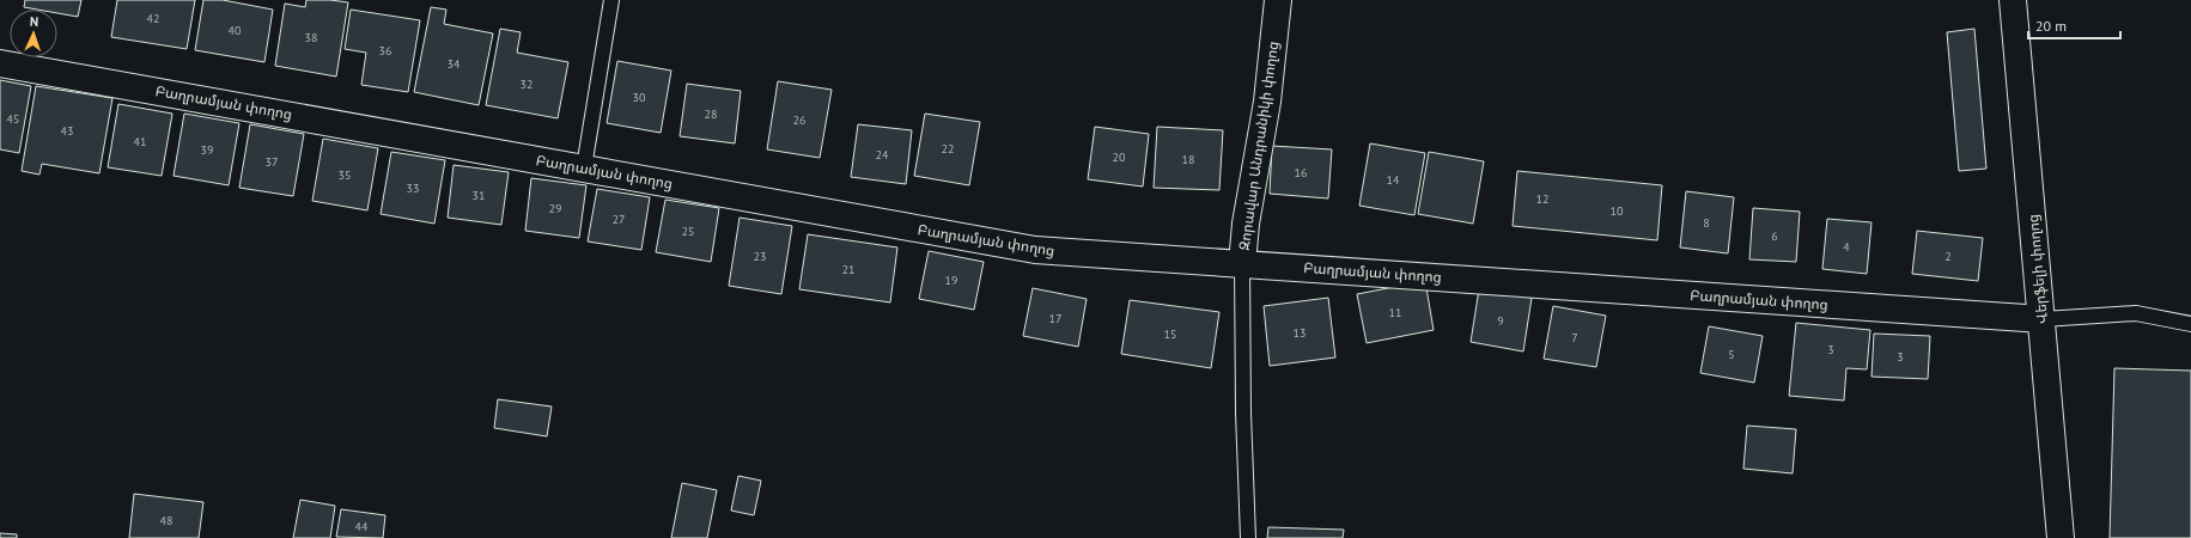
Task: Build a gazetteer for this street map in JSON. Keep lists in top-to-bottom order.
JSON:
{
  "streets": {
    "street": ["Բաղրամյան փողոց", "Զորավար Անդրանիկի փողոց", "Վերֆելի փողոց"]
  },
  "crossings": [
    ["Բաղրամյան փողոց", "Զորավար Անդրանիկի փողոց"],
    ["Բաղրամյան փողոց", "Վերֆելի փողոց"]
  ],
  "house_numbers": [
    "42",
    "40",
    "38",
    "36",
    "34",
    "32",
    "30",
    "28",
    "45",
    "26",
    "43",
    "41",
    "22",
    "39",
    "24",
    "20",
    "18",
    "37",
    "16",
    "35",
    "14",
    "33",
    "31",
    "12",
    "29",
    "10",
    "27",
    "8",
    "25",
    "6",
    "4",
    "23",
    "2",
    "21",
    "19",
    "11",
    "17",
    "9",
    "13",
    "15",
    "7",
    "3",
    "5",
    "3",
    "48",
    "44"
  ],
  "scale_bar": "20 m",
  "north": "top"
}
